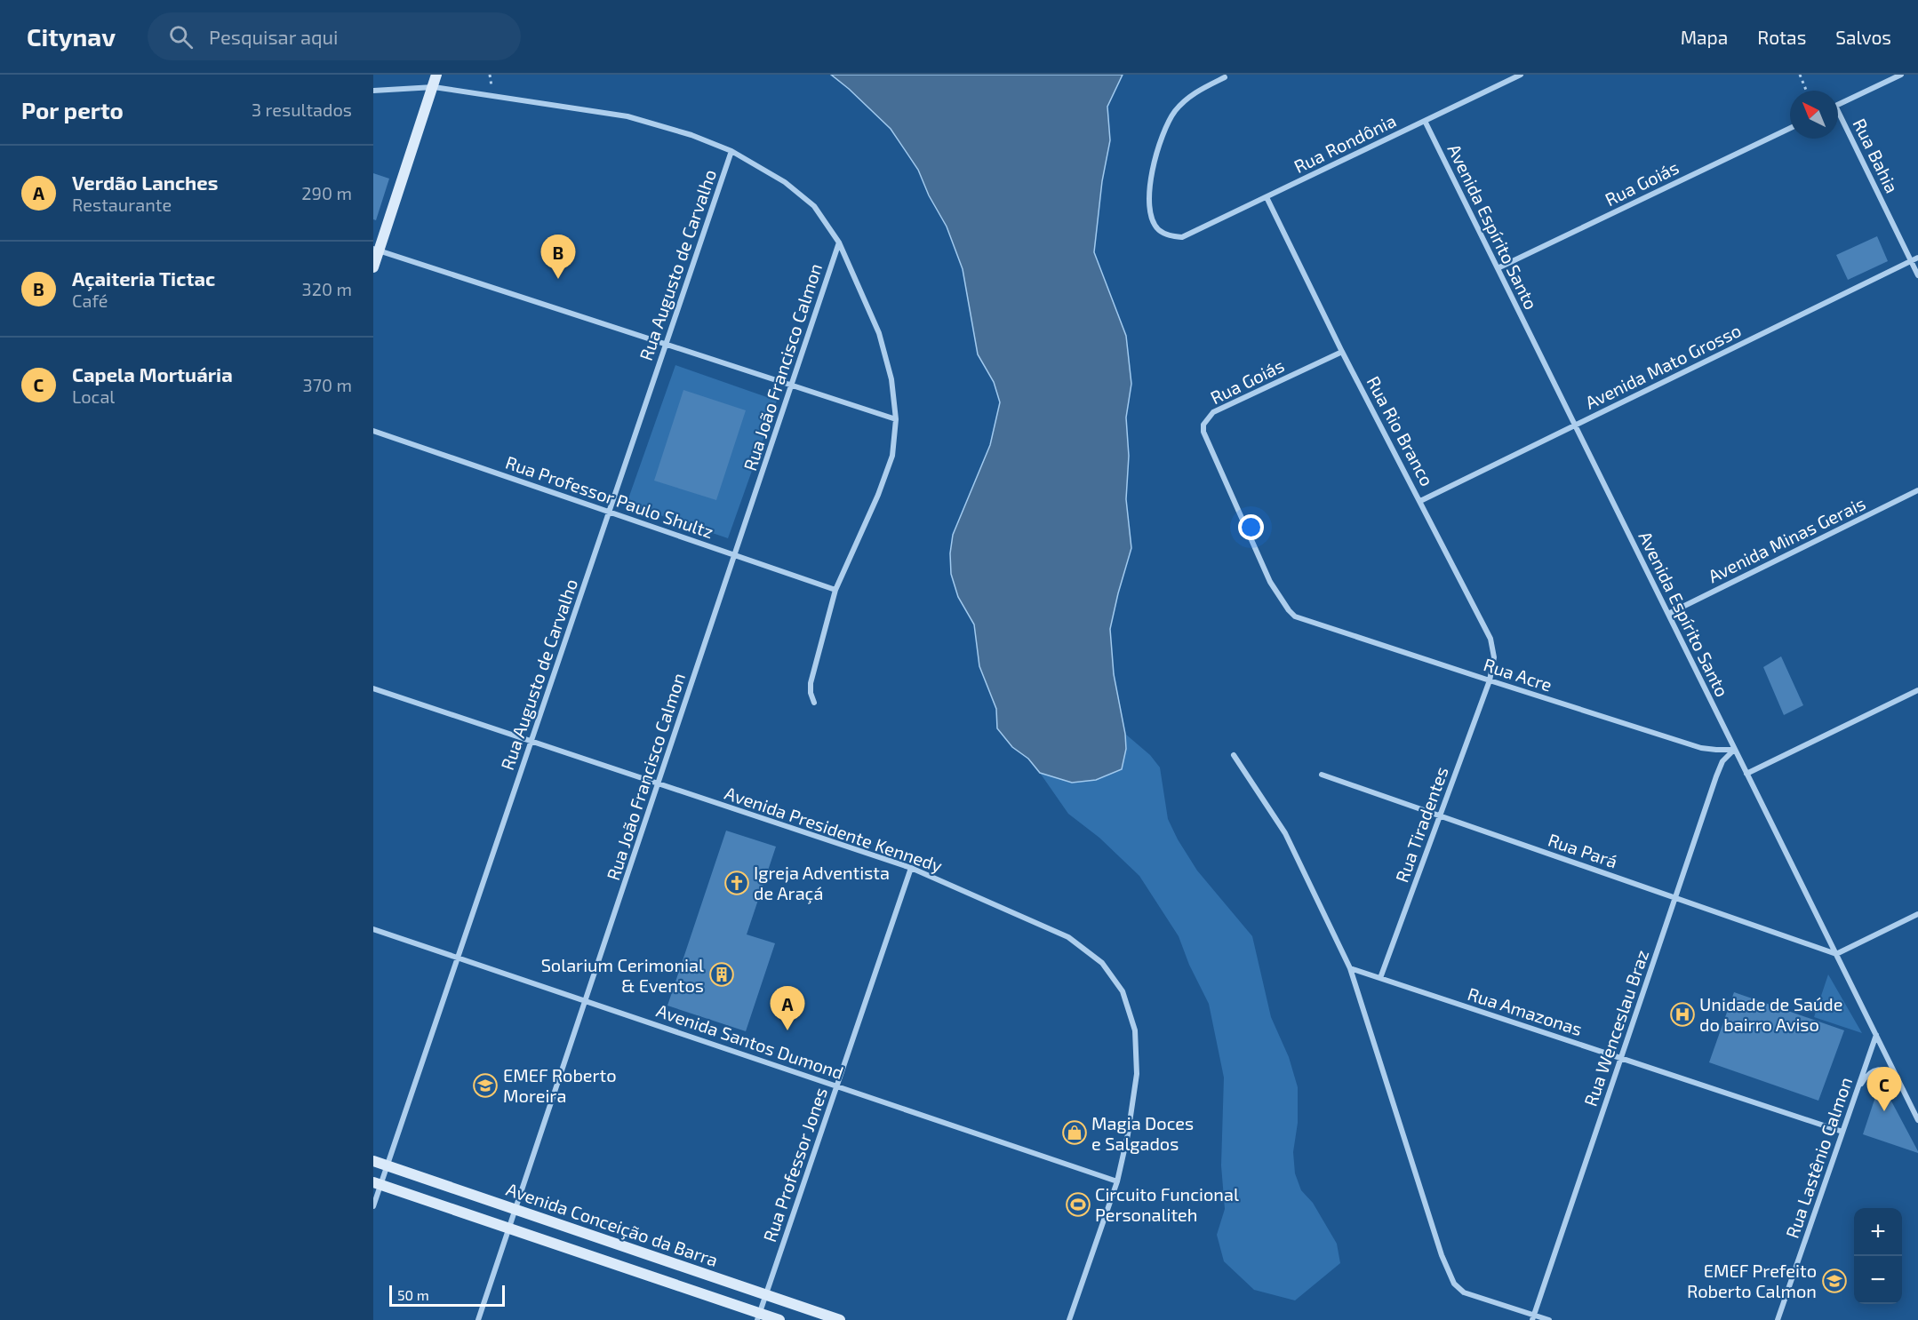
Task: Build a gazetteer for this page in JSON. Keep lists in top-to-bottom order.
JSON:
{
  "streets": {
    "street": [
      "Rua Rondônia",
      "Rua Bahia",
      "Rua Goiás",
      "Avenida Espírito Santo",
      "Rua Augusto de Carvalho",
      "Avenida Mato Grosso",
      "Rua João Francisco Calmon",
      "Rua Rio Branco",
      "Rua Professor Paulo Shultz",
      "Avenida Minas Gerais",
      "Rua Acre",
      "Rua Tiradentes",
      "Avenida Presidente Kennedy",
      "Rua Pará",
      "Rua Amazonas",
      "Rua Wenceslau Braz",
      "Avenida Santos Dumond",
      "Rua Lastênio Calmon",
      "Rua Professor Jones",
      "Avenida Conceição da Barra"
    ]
  },
  "crossings": [
    ["Rua Rondônia", "Avenida Espírito Santo"],
    ["Rua Rondônia", "Rua Rio Branco"],
    ["Rua Bahia", "Avenida Mato Grosso"],
    ["Rua Goiás", "Avenida Espírito Santo"],
    ["Rua Goiás", "Rua Rio Branco"],
    ["Rua Goiás", "Rua Acre"],
    ["Avenida Espírito Santo", "Avenida Mato Grosso"],
    ["Avenida Espírito Santo", "Avenida Minas Gerais"],
    ["Avenida Espírito Santo", "Rua Acre"],
    ["Avenida Espírito Santo", "Rua Pará"],
    ["Avenida Espírito Santo", "Rua Wenceslau Braz"],
    ["Avenida Espírito Santo", "Rua Lastênio Calmon"],
    ["Rua Augusto de Carvalho", "Rua Professor Paulo Shultz"],
    ["Rua Augusto de Carvalho", "Avenida Presidente Kennedy"],
    ["Rua Augusto de Carvalho", "Avenida Santos Dumond"],
    ["Rua Augusto de Carvalho", "Avenida Conceição da Barra"],
    ["Avenida Mato Grosso", "Rua Rio Branco"],
    ["Rua João Francisco Calmon", "Rua Professor Paulo Shultz"],
    ["Rua João Francisco Calmon", "Avenida Presidente Kennedy"],
    ["Rua João Francisco Calmon", "Avenida Santos Dumond"],
    ["Rua João Francisco Calmon", "Avenida Conceição da Barra"],
    ["Rua Rio Branco", "Rua Acre"],
    ["Rua Rio Branco", "Rua Tiradentes"],
    ["Rua Acre", "Rua Tiradentes"],
    ["Rua Acre", "Rua Wenceslau Braz"],
    ["Rua Tiradentes", "Rua Pará"],
    ["Rua Tiradentes", "Rua Amazonas"],
    ["Avenida Presidente Kennedy", "Avenida Santos Dumond"],
    ["Avenida Presidente Kennedy", "Rua Professor Jones"],
    ["Rua Pará", "Rua Wenceslau Braz"],
    ["Rua Amazonas", "Rua Wenceslau Braz"],
    ["Rua Amazonas", "Rua Lastênio Calmon"],
    ["Avenida Santos Dumond", "Rua Professor Jones"],
    ["Rua Professor Jones", "Avenida Conceição da Barra"]
  ],
  "places": {
    "church": ["Igreja Adventista de Araçá"],
    "building": ["Solarium Cerimonial & Eventos"],
    "hospital": ["Unidade de Saúde do bairro Aviso"],
    "school or university": ["EMEF Roberto Moreira", "EMEF Prefeito Roberto Calmon"],
    "shop": ["Magia Doces e Salgados"],
    "sports": ["Circuito Funcional Personaliteh"]
  },
  "scale_bar": "50 m",
  "north": "top left",
  "page": {
    "header": "Citynav",
    "search": "Pesquisar aqui",
    "nav": ["Mapa", "Rotas", "Salvos"],
    "heading": ["Por perto", "3 resultados"],
    "list": [
      {
        "mark": "A",
        "name": "Verdão Lanches",
        "note": "Restaurante",
        "value": "290 m"
      },
      {
        "mark": "B",
        "name": "Açaiteria Tictac",
        "note": "Café",
        "value": "320 m"
      },
      {
        "mark": "C",
        "name": "Capela Mortuária",
        "note": "Local",
        "value": "370 m"
      }
    ],
    "pins": ["B", "A", "C"],
    "map_buttons": ["+", "−"],
    "scale": "50 m"
  }
}
